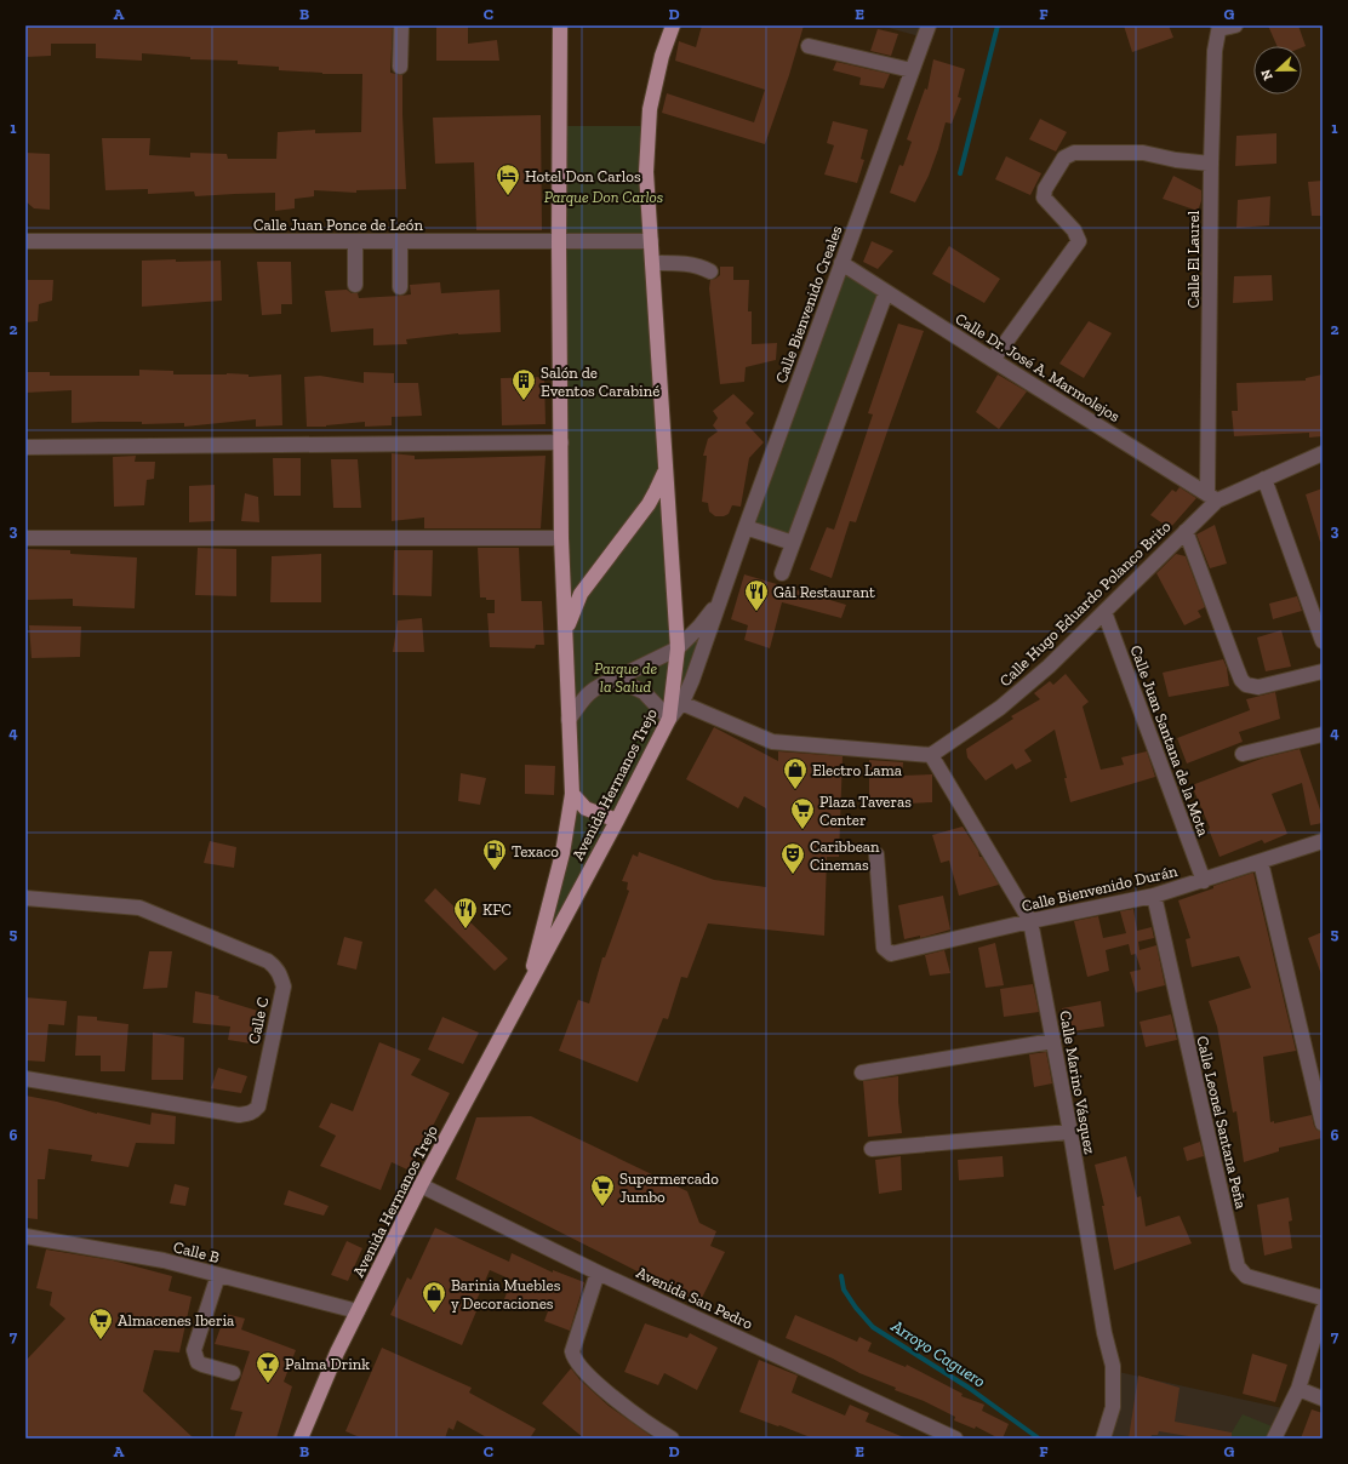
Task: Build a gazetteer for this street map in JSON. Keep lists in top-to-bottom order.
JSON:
{
  "streets": {
    "main road": ["Avenida Hermanos Trejo"],
    "street": [
      "Calle Juan Ponce de León",
      "Calle El Laurel",
      "Calle Bienvenido Creales",
      "Calle Dr. José A. Marmolejos",
      "Calle Hugo Eduardo Polanco Brito",
      "Calle Juan Santana de la Mota",
      "Calle Bienvenido Durán",
      "Calle C",
      "Calle Marino Vásquez",
      "Calle Leonel Santana Peña",
      "Calle B",
      "Avenida San Pedro"
    ]
  },
  "crossings": [
    ["Calle Juan Ponce de León", "Avenida Hermanos Trejo"],
    ["Calle El Laurel", "Calle Dr. José A. Marmolejos"],
    ["Calle El Laurel", "Calle Hugo Eduardo Polanco Brito"],
    ["Calle Bienvenido Creales", "Calle Dr. José A. Marmolejos"],
    ["Calle Bienvenido Creales", "Avenida Hermanos Trejo"],
    ["Calle Dr. José A. Marmolejos", "Calle Hugo Eduardo Polanco Brito"],
    ["Calle Hugo Eduardo Polanco Brito", "Calle Juan Santana de la Mota"],
    ["Calle Hugo Eduardo Polanco Brito", "Calle Marino Vásquez"],
    ["Calle Juan Santana de la Mota", "Calle Bienvenido Durán"],
    ["Avenida Hermanos Trejo", "Calle B"],
    ["Avenida Hermanos Trejo", "Avenida San Pedro"],
    ["Calle Bienvenido Durán", "Calle Marino Vásquez"],
    ["Calle Bienvenido Durán", "Calle Leonel Santana Peña"]
  ],
  "water": ["Arroyo Caguero"],
  "parks": ["Parque Don Carlos", "Parque de la Salud"],
  "places": {
    "hotel": ["Hotel Don Carlos"],
    "building": ["Salón de Eventos Carabiné"],
    "restaurant": ["Gål Restaurant", "KFC"],
    "shop": ["Electro Lama", "Barinia Muebles y Decoraciones"],
    "supermarket": ["Plaza Taveras Center", "Supermercado Jumbo", "Almacenes Iberia"],
    "fuel station": ["Texaco"],
    "theatre": ["Caribbean Cinemas"],
    "bar": ["Palma Drink"]
  },
  "north": "left",
  "grid": {
    "columns": [
      "A",
      "B",
      "C",
      "D",
      "E",
      "F",
      "G"
    ],
    "rows": [
      "1",
      "2",
      "3",
      "4",
      "5",
      "6",
      "7"
    ]
  }
}
